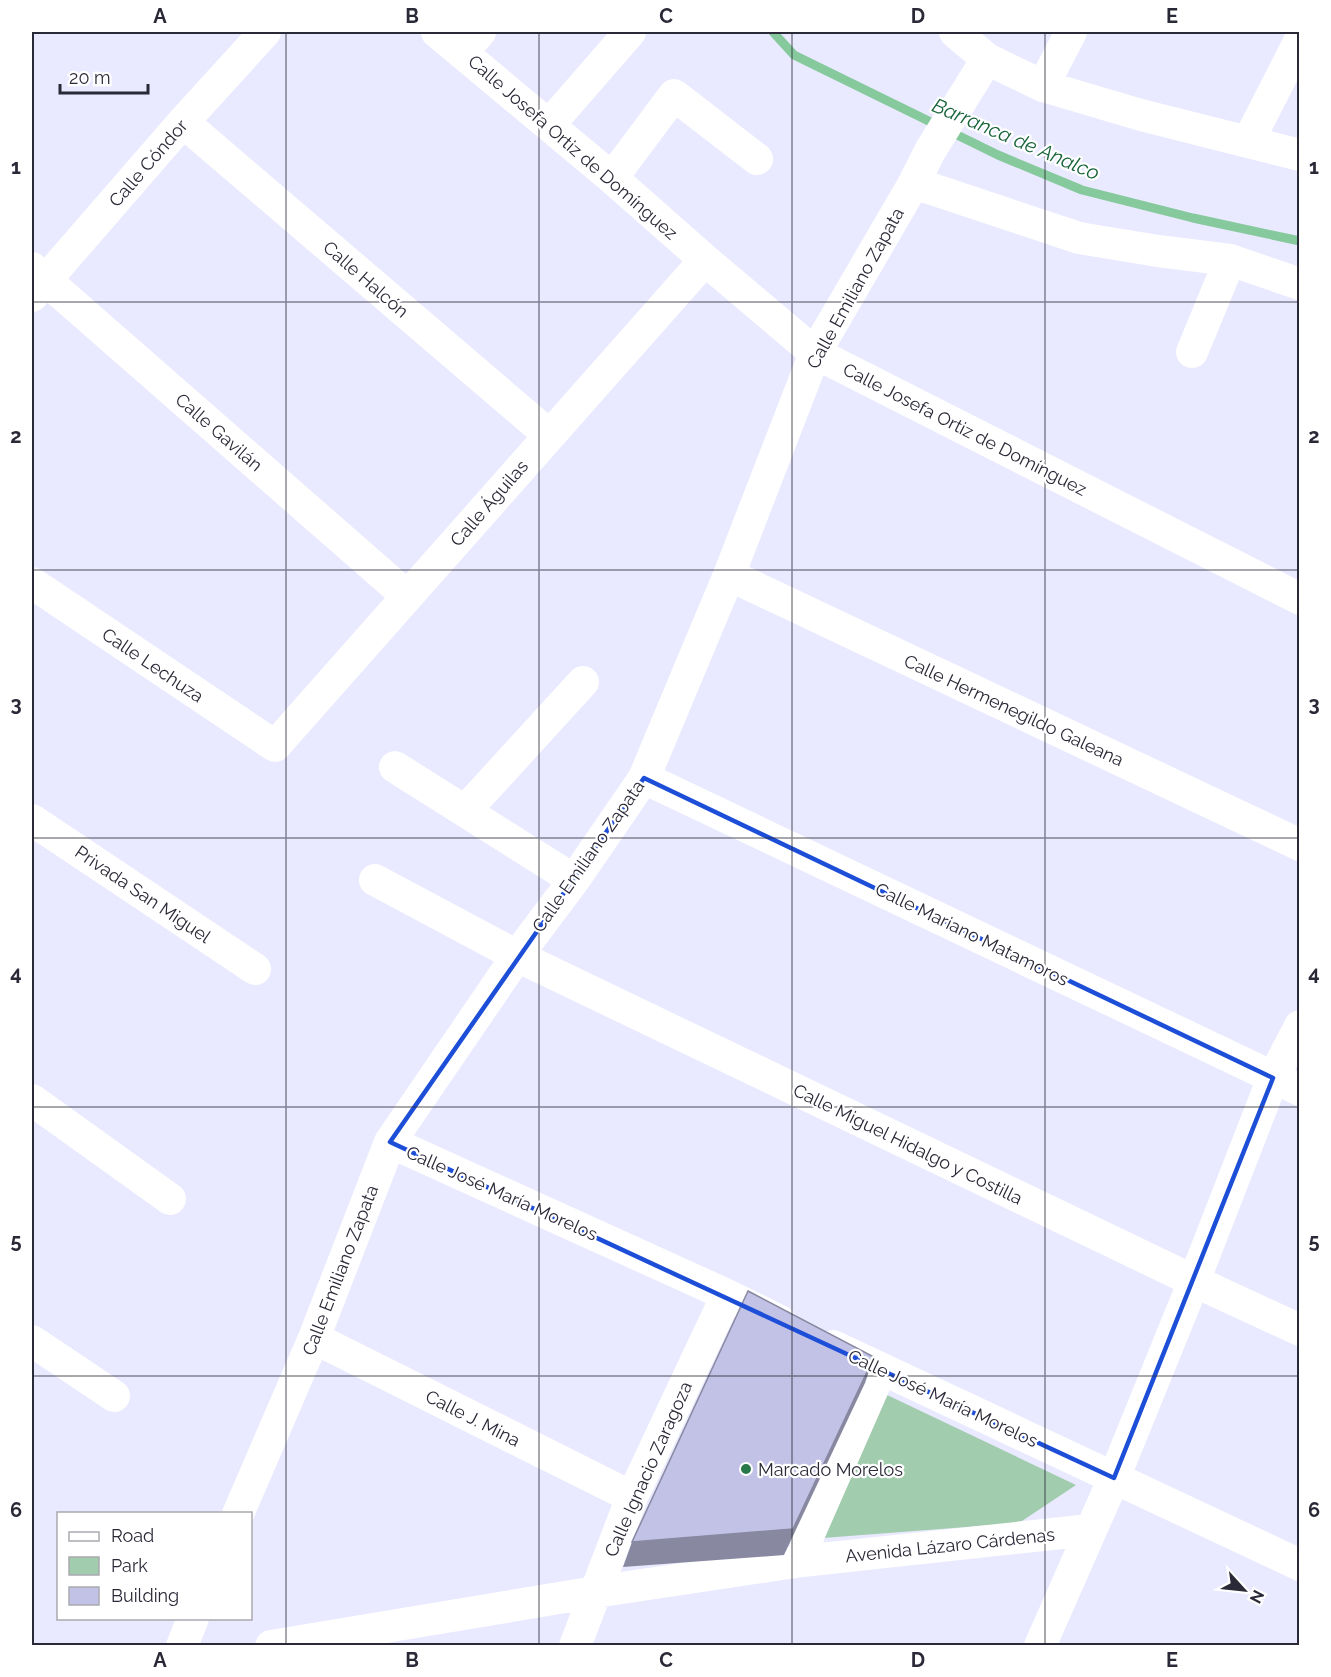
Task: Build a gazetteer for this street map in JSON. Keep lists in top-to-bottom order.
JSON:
{
  "streets": {
    "street": [
      "Calle Josefa Ortiz de Domínguez",
      "Calle Cóndor",
      "Calle Halcón",
      "Calle Emiliano Zapata",
      "Calle Gavilán",
      "Calle Águilas",
      "Calle Lechuza",
      "Calle Hermenegildo Galeana",
      "Privada San Miguel",
      "Calle Mariano Matamoros",
      "Calle Miguel Hidalgo y Costilla",
      "Calle José María Morelos",
      "Calle J. Mina",
      "Calle Ignacio Zaragoza",
      "Avenida Lázaro Cárdenas"
    ]
  },
  "crossings": [
    ["Calle Josefa Ortiz de Domínguez", "Calle Emiliano Zapata"],
    ["Calle Josefa Ortiz de Domínguez", "Calle Águilas"],
    ["Calle Cóndor", "Calle Halcón"],
    ["Calle Cóndor", "Calle Gavilán"],
    ["Calle Halcón", "Calle Águilas"],
    ["Calle Emiliano Zapata", "Calle Hermenegildo Galeana"],
    ["Calle Emiliano Zapata", "Calle Mariano Matamoros"],
    ["Calle Emiliano Zapata", "Calle Miguel Hidalgo y Costilla"],
    ["Calle Emiliano Zapata", "Calle José María Morelos"],
    ["Calle Emiliano Zapata", "Calle J. Mina"],
    ["Calle Gavilán", "Calle Águilas"],
    ["Calle Águilas", "Calle Lechuza"],
    ["Calle José María Morelos", "Calle Ignacio Zaragoza"],
    ["Calle J. Mina", "Calle Ignacio Zaragoza"],
    ["Calle Ignacio Zaragoza", "Avenida Lázaro Cárdenas"]
  ],
  "water": ["Barranca de Analco"],
  "places": ["Marcado Morelos"],
  "legend": ["Road", "Park", "Building"],
  "scale_bar": "20 m",
  "north": "bottom right",
  "grid": {
    "columns": [
      "A",
      "B",
      "C",
      "D",
      "E"
    ],
    "rows": [
      "1",
      "2",
      "3",
      "4",
      "5",
      "6"
    ]
  }
}
